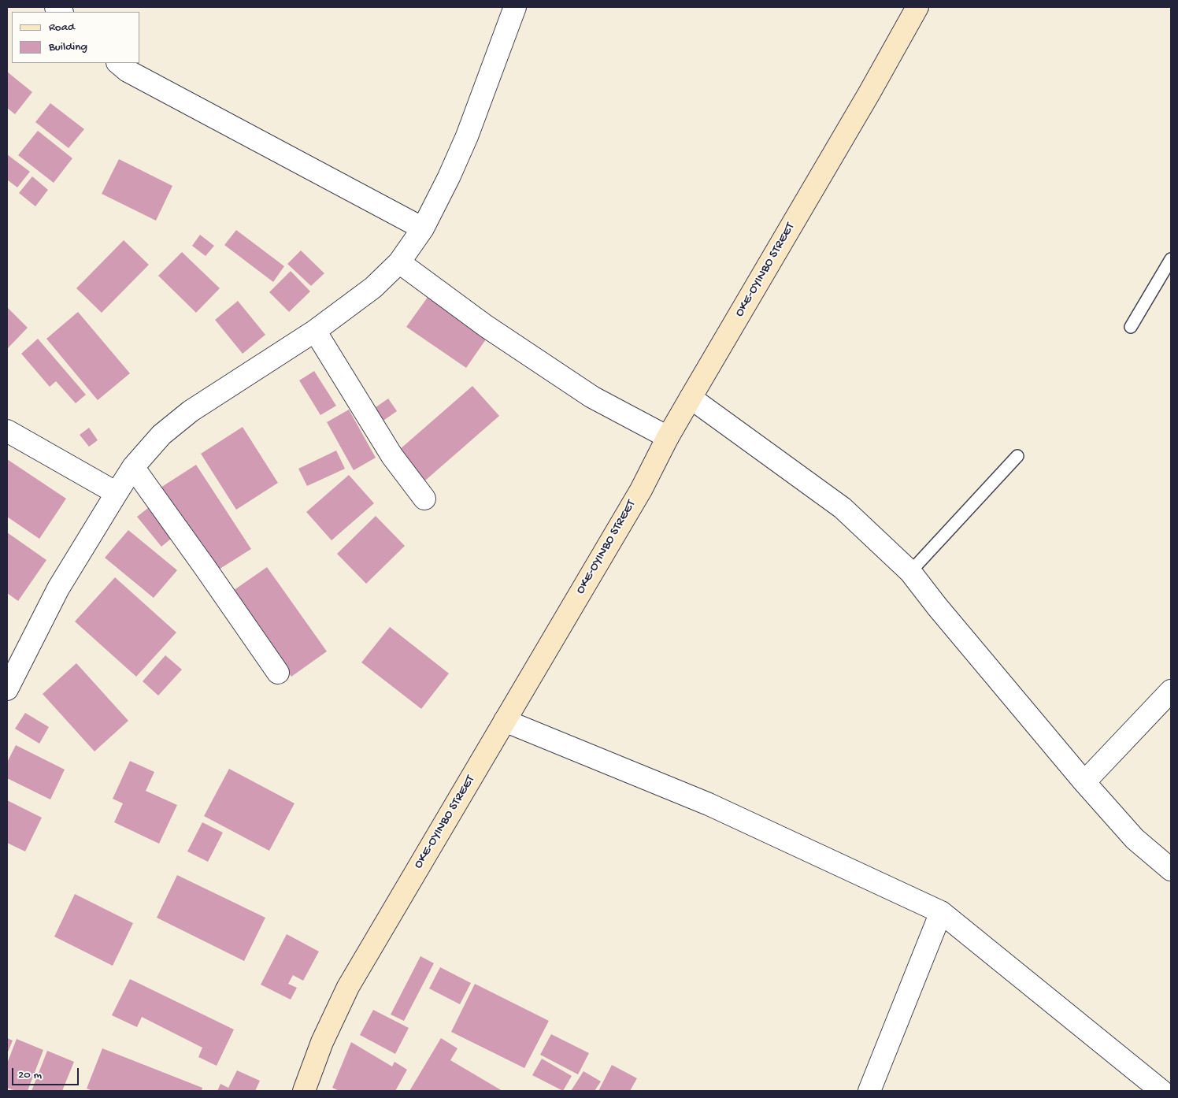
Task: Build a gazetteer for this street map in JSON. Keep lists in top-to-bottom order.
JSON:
{
  "streets": {
    "main road": ["OKE-OYINBO STREET"]
  },
  "legend": ["Road", "Building"],
  "scale_bar": "20 m"
}
